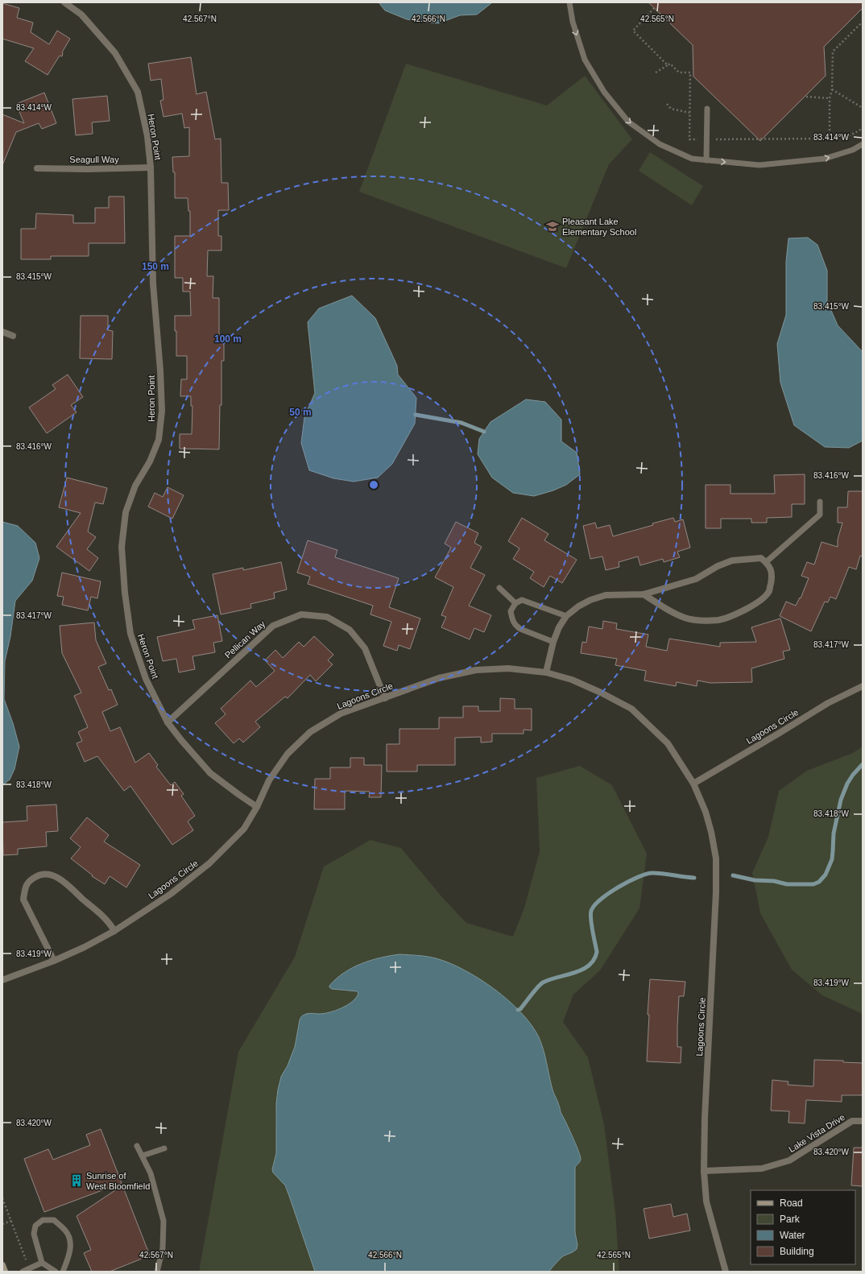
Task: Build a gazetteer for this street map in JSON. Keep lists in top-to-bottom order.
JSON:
{
  "streets": {
    "street": [
      "Heron Point",
      "Seagull Way",
      "Pellican Way",
      "Lagoons Circle",
      "Lake Vista Drive"
    ]
  },
  "crossings": [
    ["Heron Point", "Seagull Way"],
    ["Heron Point", "Pellican Way"],
    ["Heron Point", "Lagoons Circle"],
    ["Pellican Way", "Lagoons Circle"],
    ["Lagoons Circle", "Lake Vista Drive"]
  ],
  "places": {
    "school or university": ["Pleasant Lake Elementary School"],
    "building": ["Sunrise of West Bloomfield"]
  },
  "legend": [
    "Road",
    "Park",
    "Water",
    "Building"
  ],
  "coordinates": [
    "42.567°N",
    "42.566°N",
    "42.565°N",
    "83.414°W",
    "83.415°W",
    "83.416°W",
    "83.417°W",
    "83.418°W",
    "83.419°W",
    "83.420°W"
  ],
  "rings": ["150 m", "100 m", "50 m"]
}
